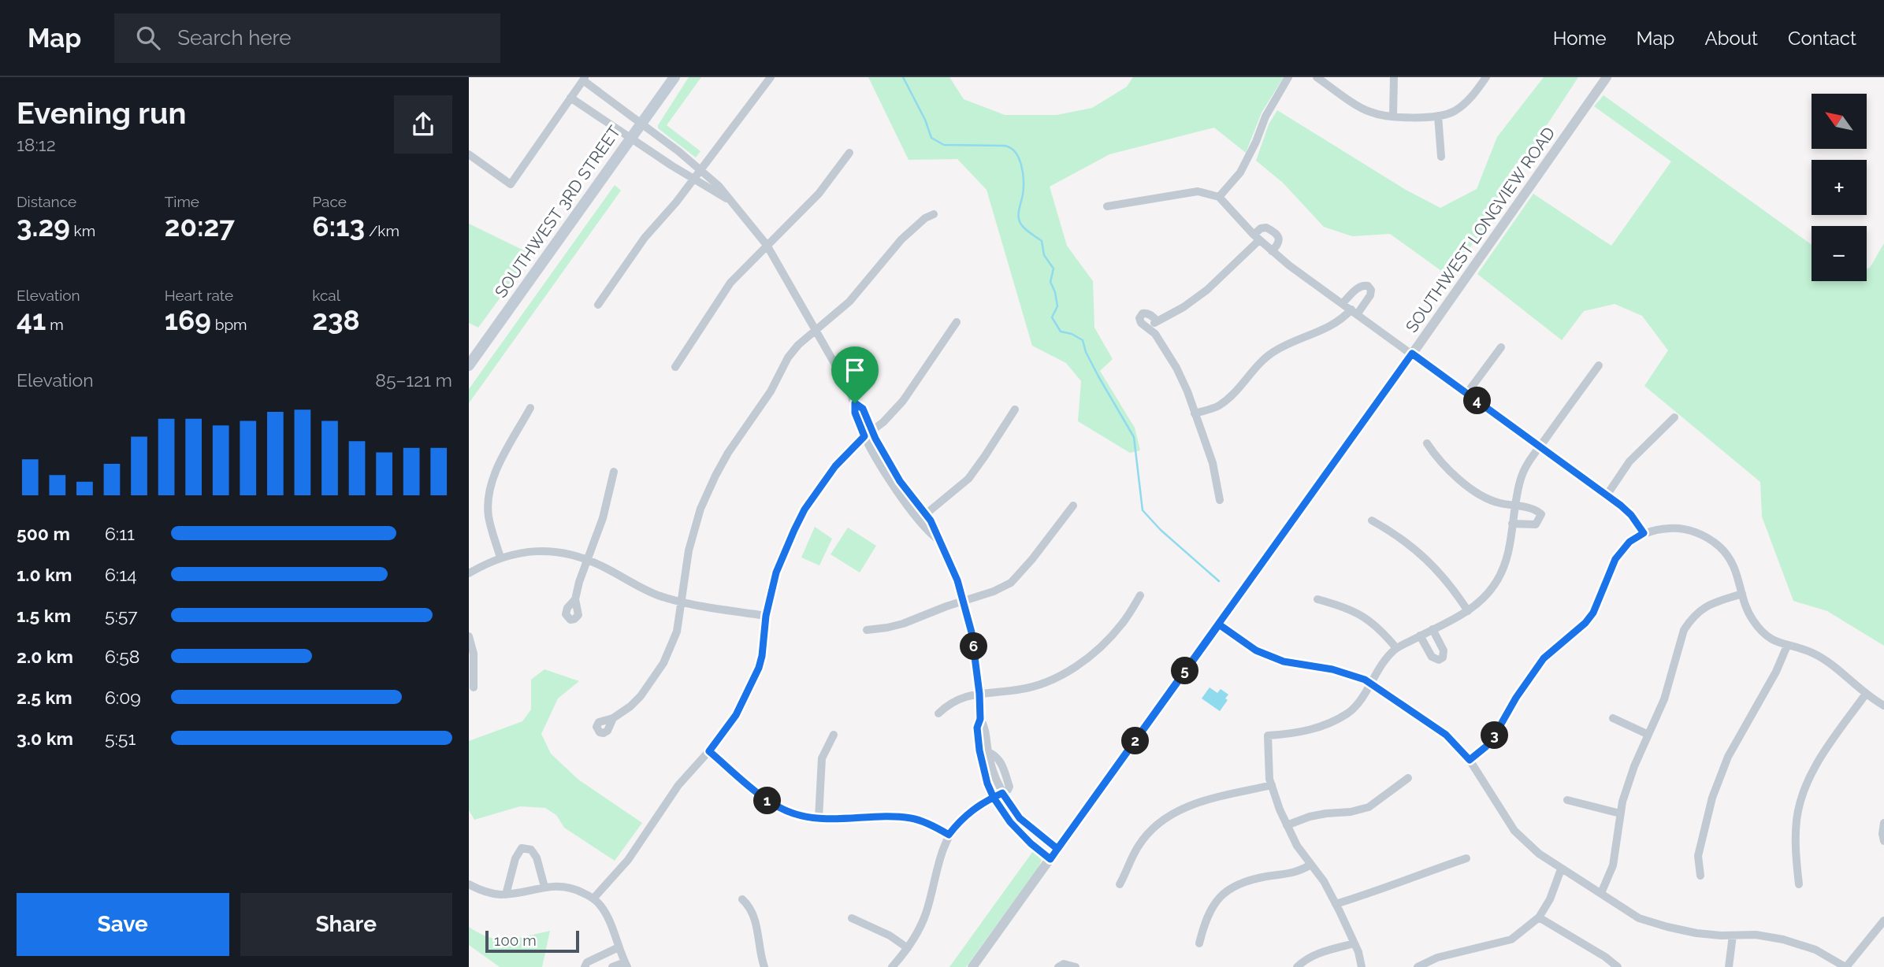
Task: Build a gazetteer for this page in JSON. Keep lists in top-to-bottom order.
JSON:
{
  "streets": {
    "main road": ["SOUTHWEST 3RD STREET"],
    "street": ["SOUTHWEST LONGVIEW ROAD"]
  },
  "scale_bar": "100 m",
  "north": "top left",
  "page": {
    "header": "Map",
    "search": "Search here",
    "nav": [
      "Home",
      "Map",
      "About",
      "Contact"
    ],
    "heading": ["Evening run", "18:12"],
    "map_buttons": ["+", "−"],
    "stats": [
      ["Distance", "3.29 km"],
      ["Time", "20:27"],
      ["Pace", "6:13 /km"],
      ["Elevation", "41 m"],
      ["Heart rate", "169 bpm"],
      ["kcal", "238"]
    ],
    "chart": ["Elevation", "85–121 m"],
    "pins": [
      "4",
      "6",
      "5",
      "3",
      "2",
      "1"
    ],
    "list": [
      {
        "name": "500 m",
        "note": "6:11"
      },
      {
        "name": "1.0 km",
        "note": "6:14"
      },
      {
        "name": "1.5 km",
        "note": "5:57"
      },
      {
        "name": "2.0 km",
        "note": "6:58"
      },
      {
        "name": "2.5 km",
        "note": "6:09"
      },
      {
        "name": "3.0 km",
        "note": "5:51"
      }
    ],
    "buttons": ["Save", "Share"],
    "scale": "100 m"
  }
}
